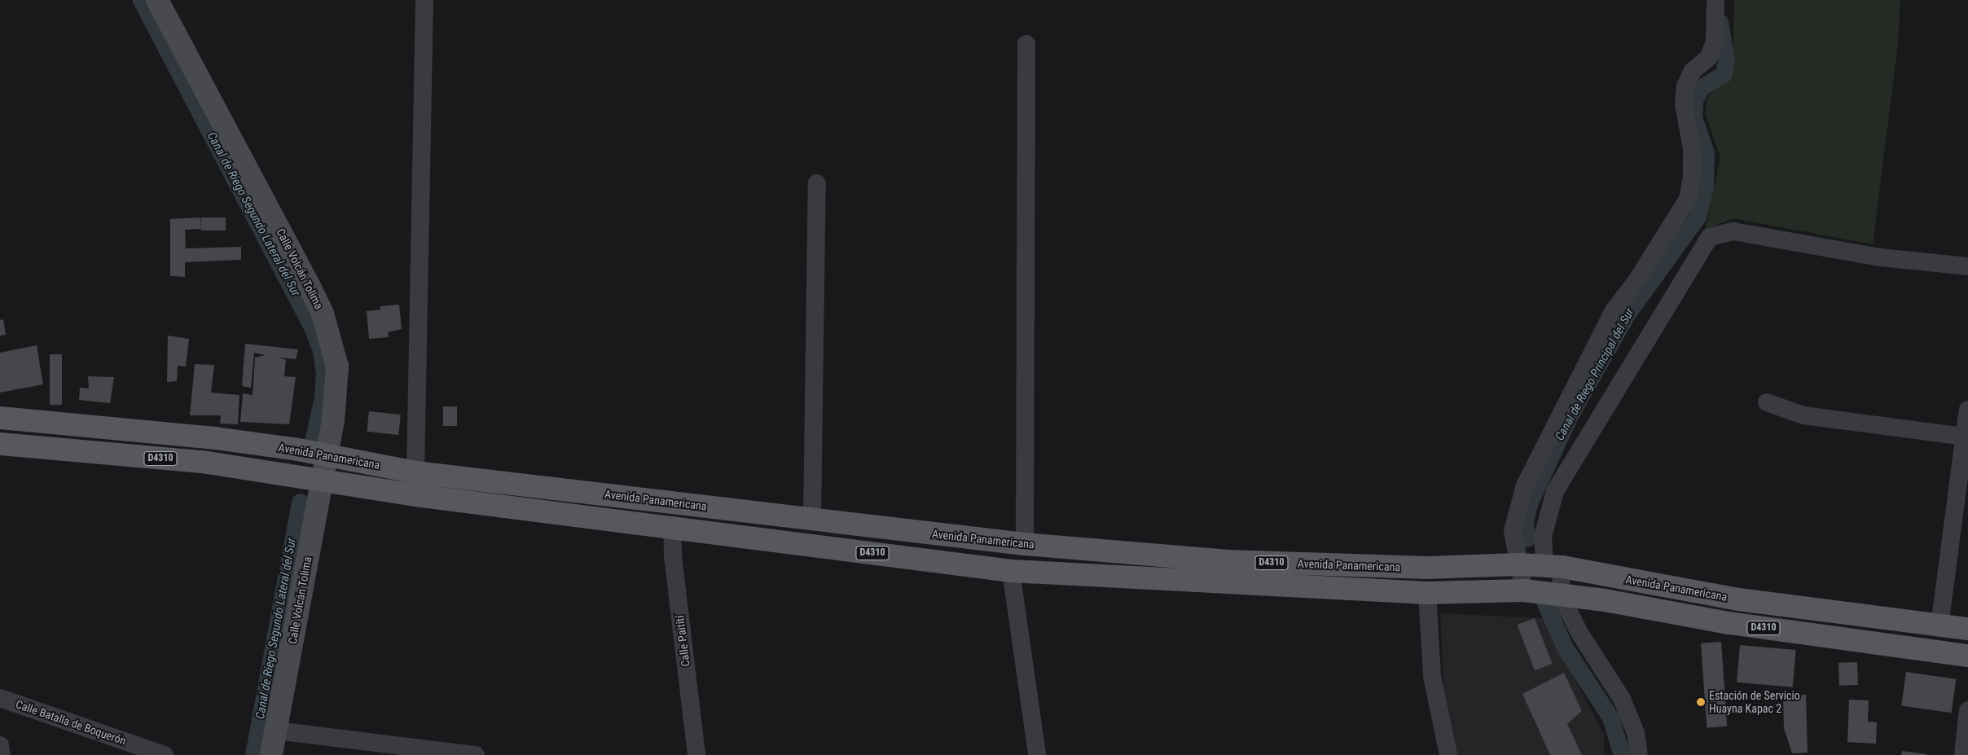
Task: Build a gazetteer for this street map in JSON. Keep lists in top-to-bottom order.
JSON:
{
  "streets": {
    "main road": ["Avenida Panamericana", "D4310"],
    "street": ["Calle Volcán Tolima", "Calle Paitití", "Calle Batalla de Boquerón"]
  },
  "crossings": [
    ["Calle Volcán Tolima", "Avenida Panamericana"],
    ["Avenida Panamericana", "Calle Paitití"]
  ],
  "water": ["Canal de Riego Segundo Lateral del Sur", "Canal de Riego Principal del Sur"],
  "places": ["Estación de Servicio Huayna Kapac 2"]
}
